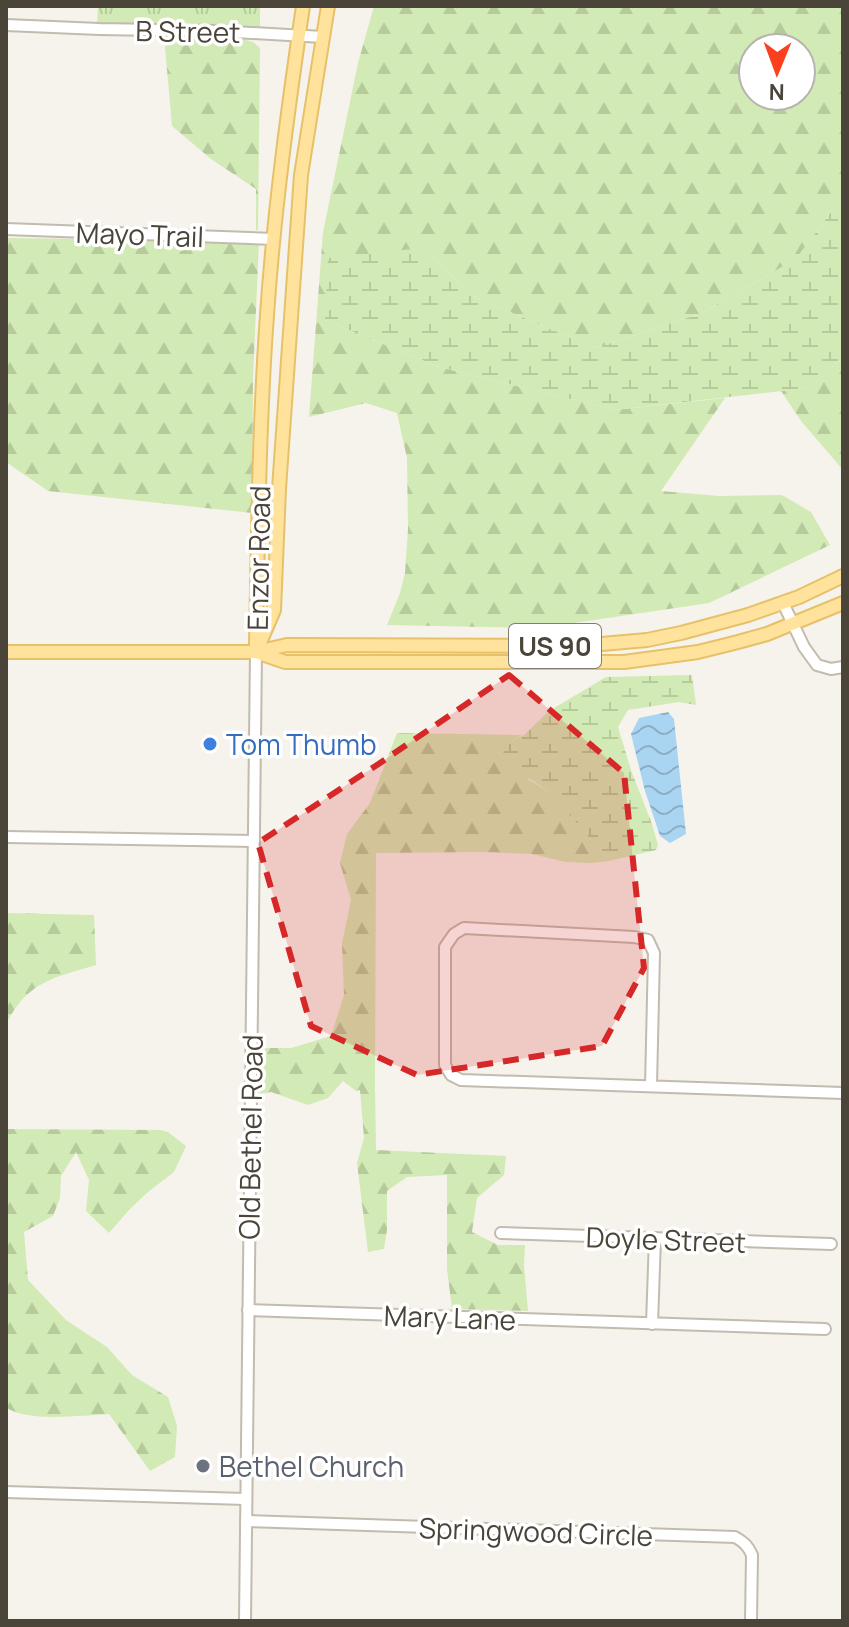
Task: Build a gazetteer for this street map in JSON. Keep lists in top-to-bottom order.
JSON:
{
  "streets": {
    "main road": ["Enzor Road", "US 90"],
    "street": [
      "B Street",
      "Mayo Trail",
      "Old Bethel Road",
      "Doyle Street",
      "Mary Lane",
      "Springwood Circle"
    ]
  },
  "crossings": [
    ["B Street", "Enzor Road"],
    ["Mayo Trail", "Enzor Road"],
    ["Enzor Road", "US 90"],
    ["Enzor Road", "Old Bethel Road"],
    ["US 90", "Old Bethel Road"],
    ["Old Bethel Road", "Mary Lane"],
    ["Old Bethel Road", "Springwood Circle"]
  ],
  "places": ["Tom Thumb", "Bethel Church"],
  "north": "bottom"
}
